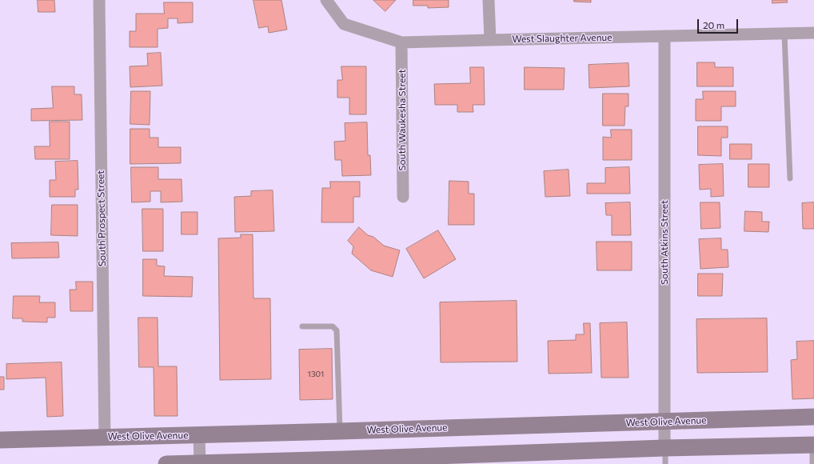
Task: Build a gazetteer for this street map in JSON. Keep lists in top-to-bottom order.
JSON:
{
  "streets": {
    "main road": ["West Olive Avenue"],
    "street": [
      "West Slaughter Avenue",
      "South Waukesha Street",
      "South Prospect Street",
      "South Atkins Street"
    ]
  },
  "crossings": [
    ["West Slaughter Avenue", "South Waukesha Street"],
    ["West Slaughter Avenue", "South Atkins Street"],
    ["South Prospect Street", "West Olive Avenue"],
    ["South Atkins Street", "West Olive Avenue"]
  ],
  "house_numbers": ["1301"],
  "scale_bar": "20 m"
}
